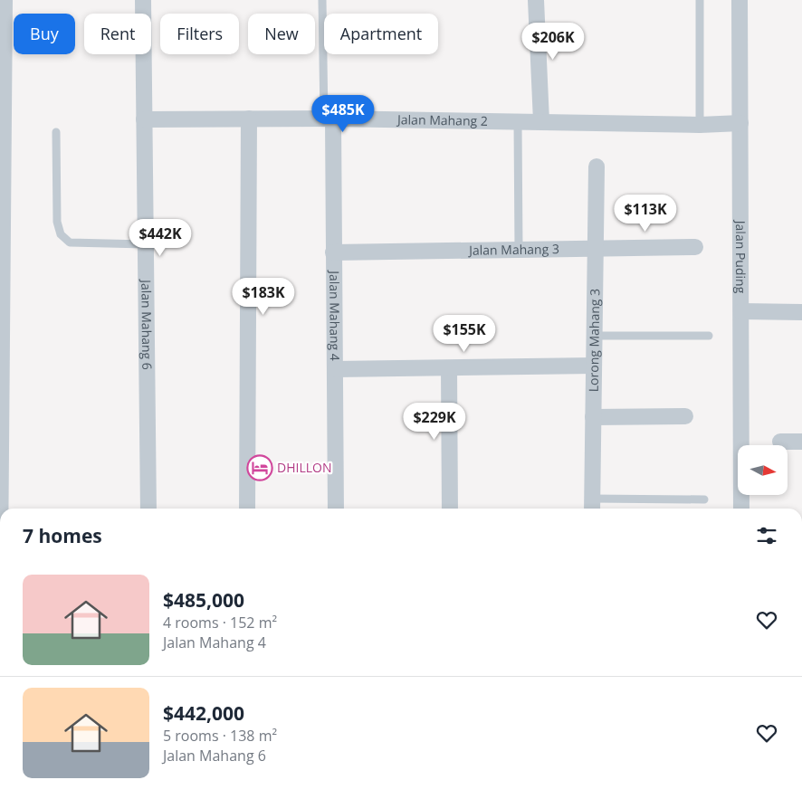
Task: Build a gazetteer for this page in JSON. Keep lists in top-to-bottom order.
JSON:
{
  "streets": {
    "street": [
      "Jalan Mahang 2",
      "Jalan Mahang 3",
      "Jalan Puding",
      "Jalan Mahang 4",
      "Jalan Mahang 6",
      "Lorong Mahang 3"
    ]
  },
  "crossings": [
    ["Jalan Mahang 2", "Jalan Puding"],
    ["Jalan Mahang 2", "Jalan Mahang 4"],
    ["Jalan Mahang 2", "Jalan Mahang 6"],
    ["Jalan Mahang 3", "Jalan Mahang 4"],
    ["Jalan Mahang 3", "Lorong Mahang 3"]
  ],
  "places": {
    "hotel": ["DHILLON"]
  },
  "north": "right",
  "page": {
    "chip": [
      "Buy",
      "Rent",
      "Filters",
      "New",
      "Apartment"
    ],
    "price": [
      "$206K",
      "$485K",
      "$113K",
      "$442K",
      "$183K",
      "$155K",
      "$229K"
    ],
    "heading": "7 homes",
    "list": [
      {
        "name": "$485,000",
        "note": "4 rooms · 152 m² · Jalan Mahang 4"
      },
      {
        "name": "$442,000",
        "note": "5 rooms · 138 m² · Jalan Mahang 6"
      }
    ]
  }
}
